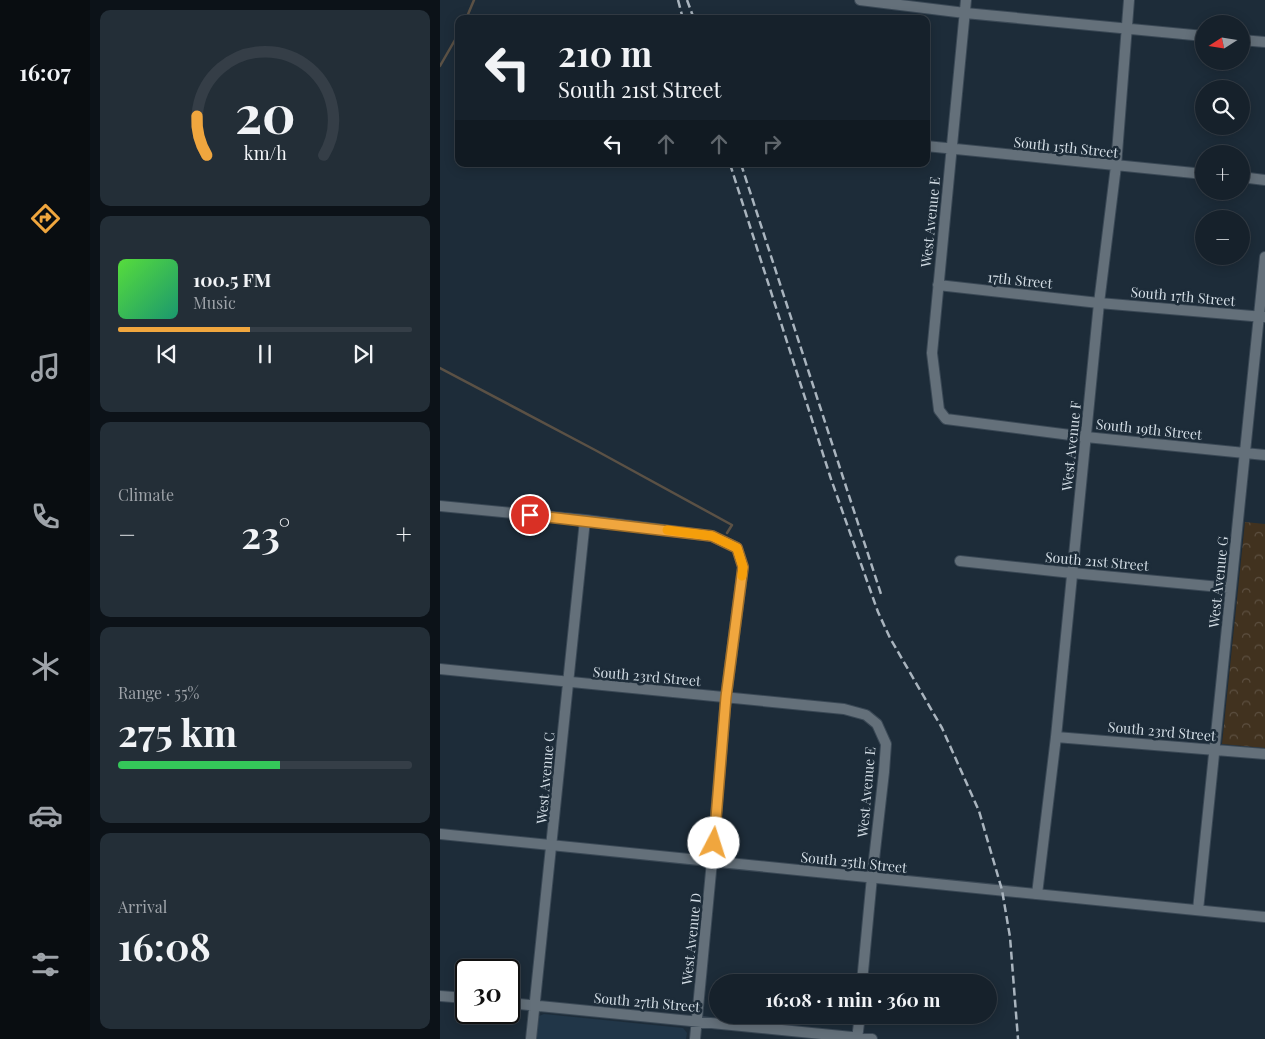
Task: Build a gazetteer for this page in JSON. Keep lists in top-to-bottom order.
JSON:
{
  "streets": {
    "street": [
      "South 15th Street",
      "West Avenue E",
      "17th Street",
      "South 17th Street",
      "South 19th Street",
      "West Avenue F",
      "South 21st Street",
      "West Avenue G",
      "South 23rd Street",
      "West Avenue C",
      "South 25th Street",
      "West Avenue D",
      "South 27th Street"
    ]
  },
  "crossings": [
    ["South 15th Street", "West Avenue E"],
    ["South 15th Street", "West Avenue F"],
    ["West Avenue E", "17th Street"],
    ["West Avenue E", "South 19th Street"],
    ["West Avenue E", "South 23rd Street"],
    ["West Avenue E", "South 25th Street"],
    ["17th Street", "South 17th Street"],
    ["17th Street", "West Avenue F"],
    ["South 17th Street", "West Avenue F"],
    ["South 17th Street", "West Avenue G"],
    ["South 19th Street", "West Avenue F"],
    ["South 19th Street", "West Avenue G"],
    ["West Avenue F", "South 21st Street"],
    ["West Avenue F", "South 23rd Street"],
    ["West Avenue F", "South 25th Street"],
    ["South 21st Street", "West Avenue G"],
    ["West Avenue G", "South 23rd Street"],
    ["West Avenue G", "South 25th Street"],
    ["South 23rd Street", "West Avenue C"],
    ["South 23rd Street", "West Avenue D"],
    ["West Avenue C", "South 25th Street"],
    ["West Avenue C", "West Avenue D"],
    ["West Avenue C", "South 27th Street"],
    ["South 25th Street", "West Avenue D"],
    ["West Avenue D", "South 27th Street"]
  ],
  "north": "left",
  "page": {
    "tabs": "16:07",
    "map_buttons": ["+", "−"],
    "turn": ["210 m", "South 21st Street"],
    "song": ["100.5 FM", "Music"],
    "tile": [
      "Climate",
      ["Range · 55%", "275 km"],
      ["Arrival", "16:08"]
    ],
    "heat": ["−", "23°", "+"],
    "limit": "30",
    "trip": "16:08 · 1 min · 360 m",
    "gauge": ["20", "km/h"]
  }
}
